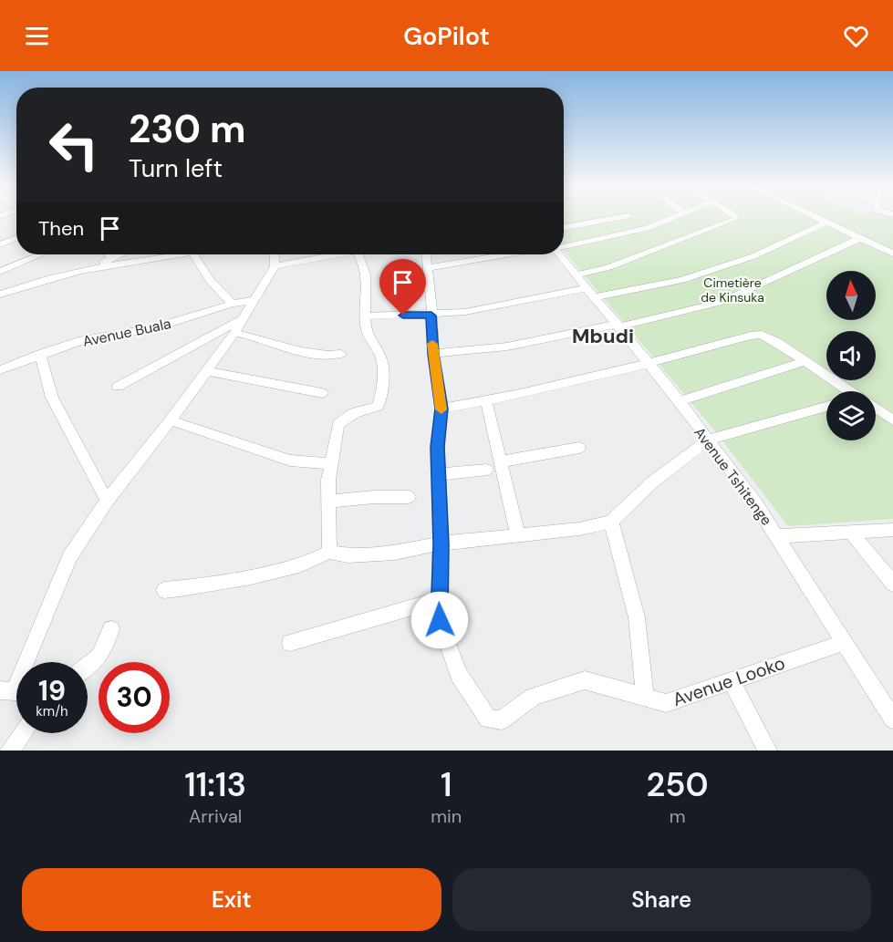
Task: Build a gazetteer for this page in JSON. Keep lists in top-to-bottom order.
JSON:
{
  "streets": {
    "street": ["Avenue Buala", "Avenue Tshitenge", "Avenue Looko"]
  },
  "crossings": [
    ["Avenue Tshitenge", "Avenue Looko"]
  ],
  "districts": ["Mbudi"],
  "parks": ["Cimetière de Kinsuka"],
  "north": "top",
  "page": {
    "header": "GoPilot",
    "turn": ["230 m", "Turn left"],
    "then": "Then",
    "speed": "19 km/h",
    "limit": "30",
    "eta": [
      "11:13",
      "Arrival",
      "1",
      "min",
      "250",
      "m"
    ],
    "buttons": ["Exit", "Share"]
  }
}
